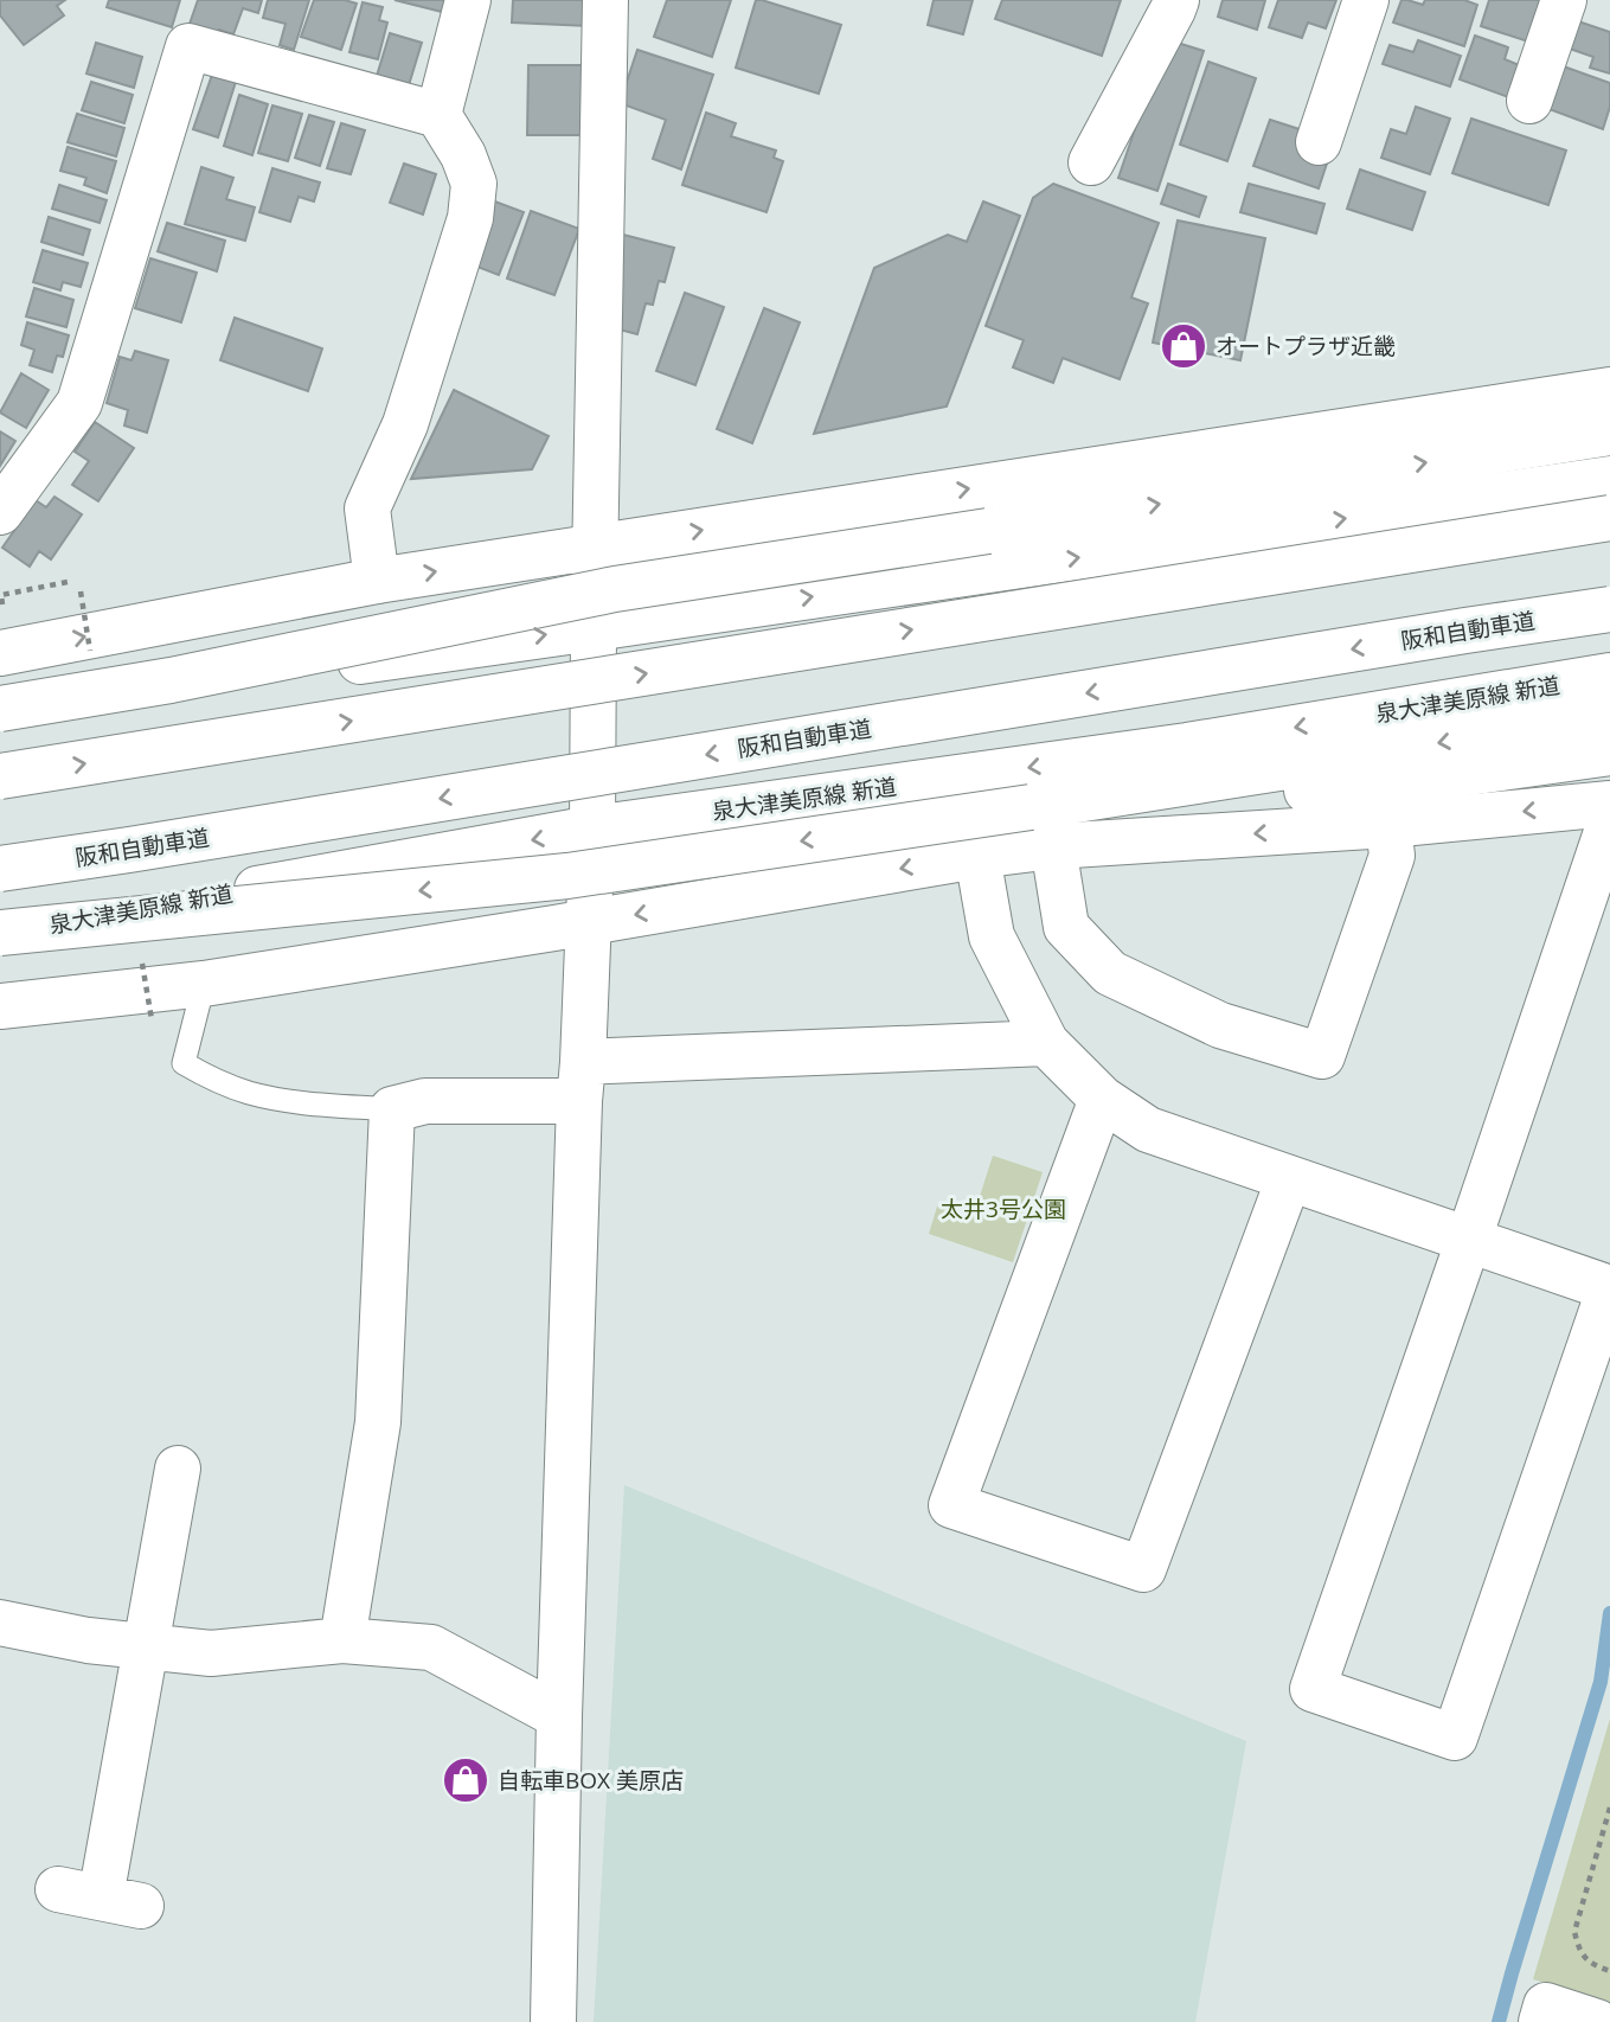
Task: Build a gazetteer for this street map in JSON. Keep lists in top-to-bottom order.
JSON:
{
  "streets": {
    "main road": ["阪和自動車道", "泉大津美原線 新道"]
  },
  "parks": ["太井3号公園"],
  "places": {
    "shop": ["オートプラザ近畿", "自転車BOX 美原店"]
  }
}
